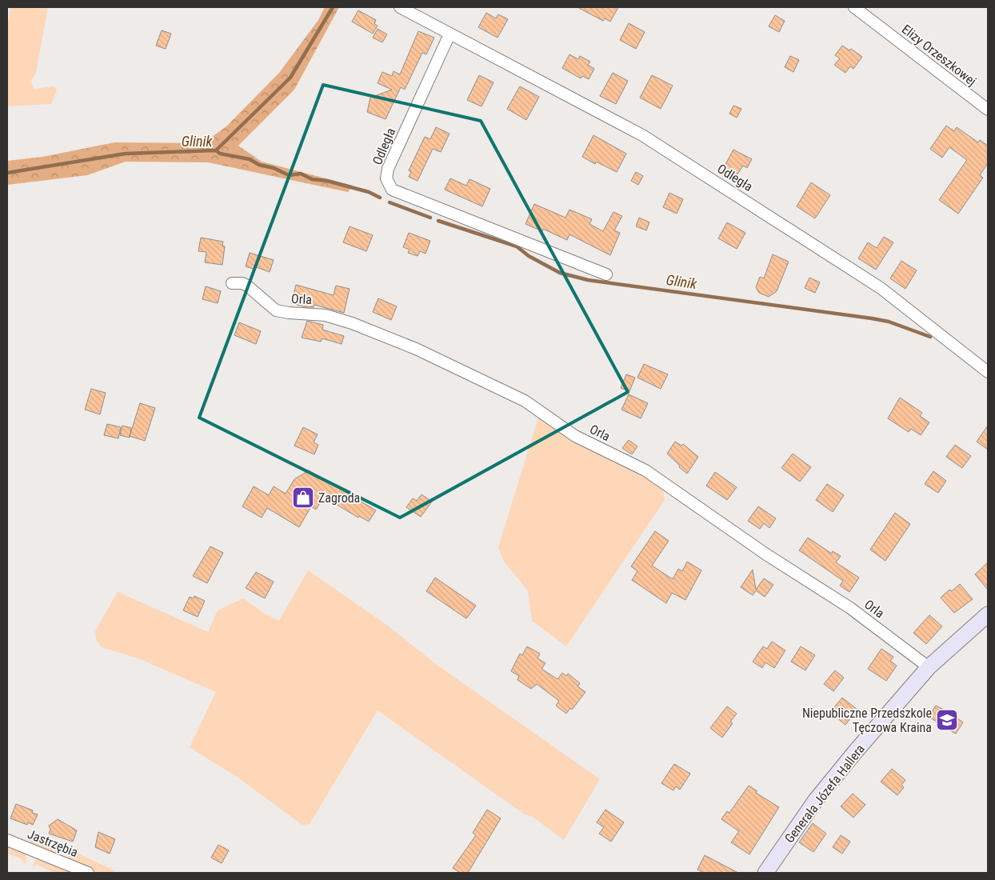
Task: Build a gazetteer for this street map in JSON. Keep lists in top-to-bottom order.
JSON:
{
  "streets": {
    "street": [
      "Elizy Orzeszkowej",
      "Odległa",
      "Orla",
      "Generała Józefa Hallera",
      "Jastrzębia"
    ]
  },
  "crossings": [
    ["Orla", "Generała Józefa Hallera"]
  ],
  "water": ["Glinik"],
  "places": {
    "shop": ["Zagroda"],
    "school or university": ["Niepubliczne Przedszkole Tęczowa Kraina"]
  }
}
